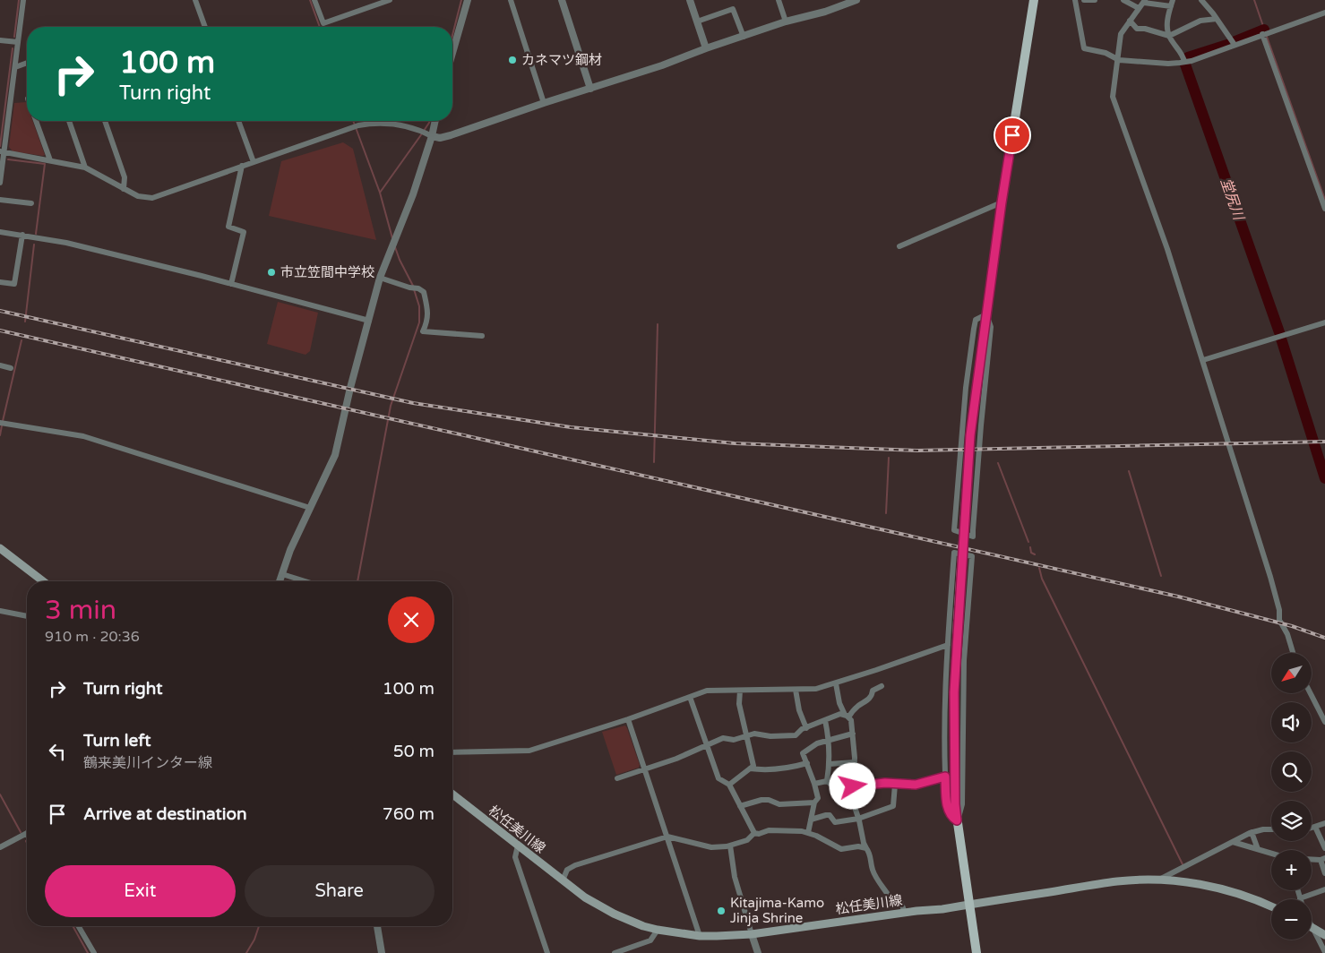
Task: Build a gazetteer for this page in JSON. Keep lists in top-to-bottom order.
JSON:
{
  "streets": {
    "main road": ["松任美川線"]
  },
  "water": ["堂尻川"],
  "places": ["カネマツ鋼材", "市立笠間中学校", "Kitajima-Kamo Jinja Shrine"],
  "north": "bottom left",
  "page": {
    "turn": ["100 m", "Turn right"],
    "heading": ["3 min", "910 m · 20:36"],
    "map_buttons": ["+", "−"],
    "list": [
      {
        "name": "Turn right",
        "value": "100 m"
      },
      {
        "name": "Turn left",
        "note": "鶴来美川インター線",
        "value": "50 m"
      },
      {
        "name": "Arrive at destination",
        "value": "760 m"
      }
    ],
    "buttons": ["Exit", "Share"]
  }
}
